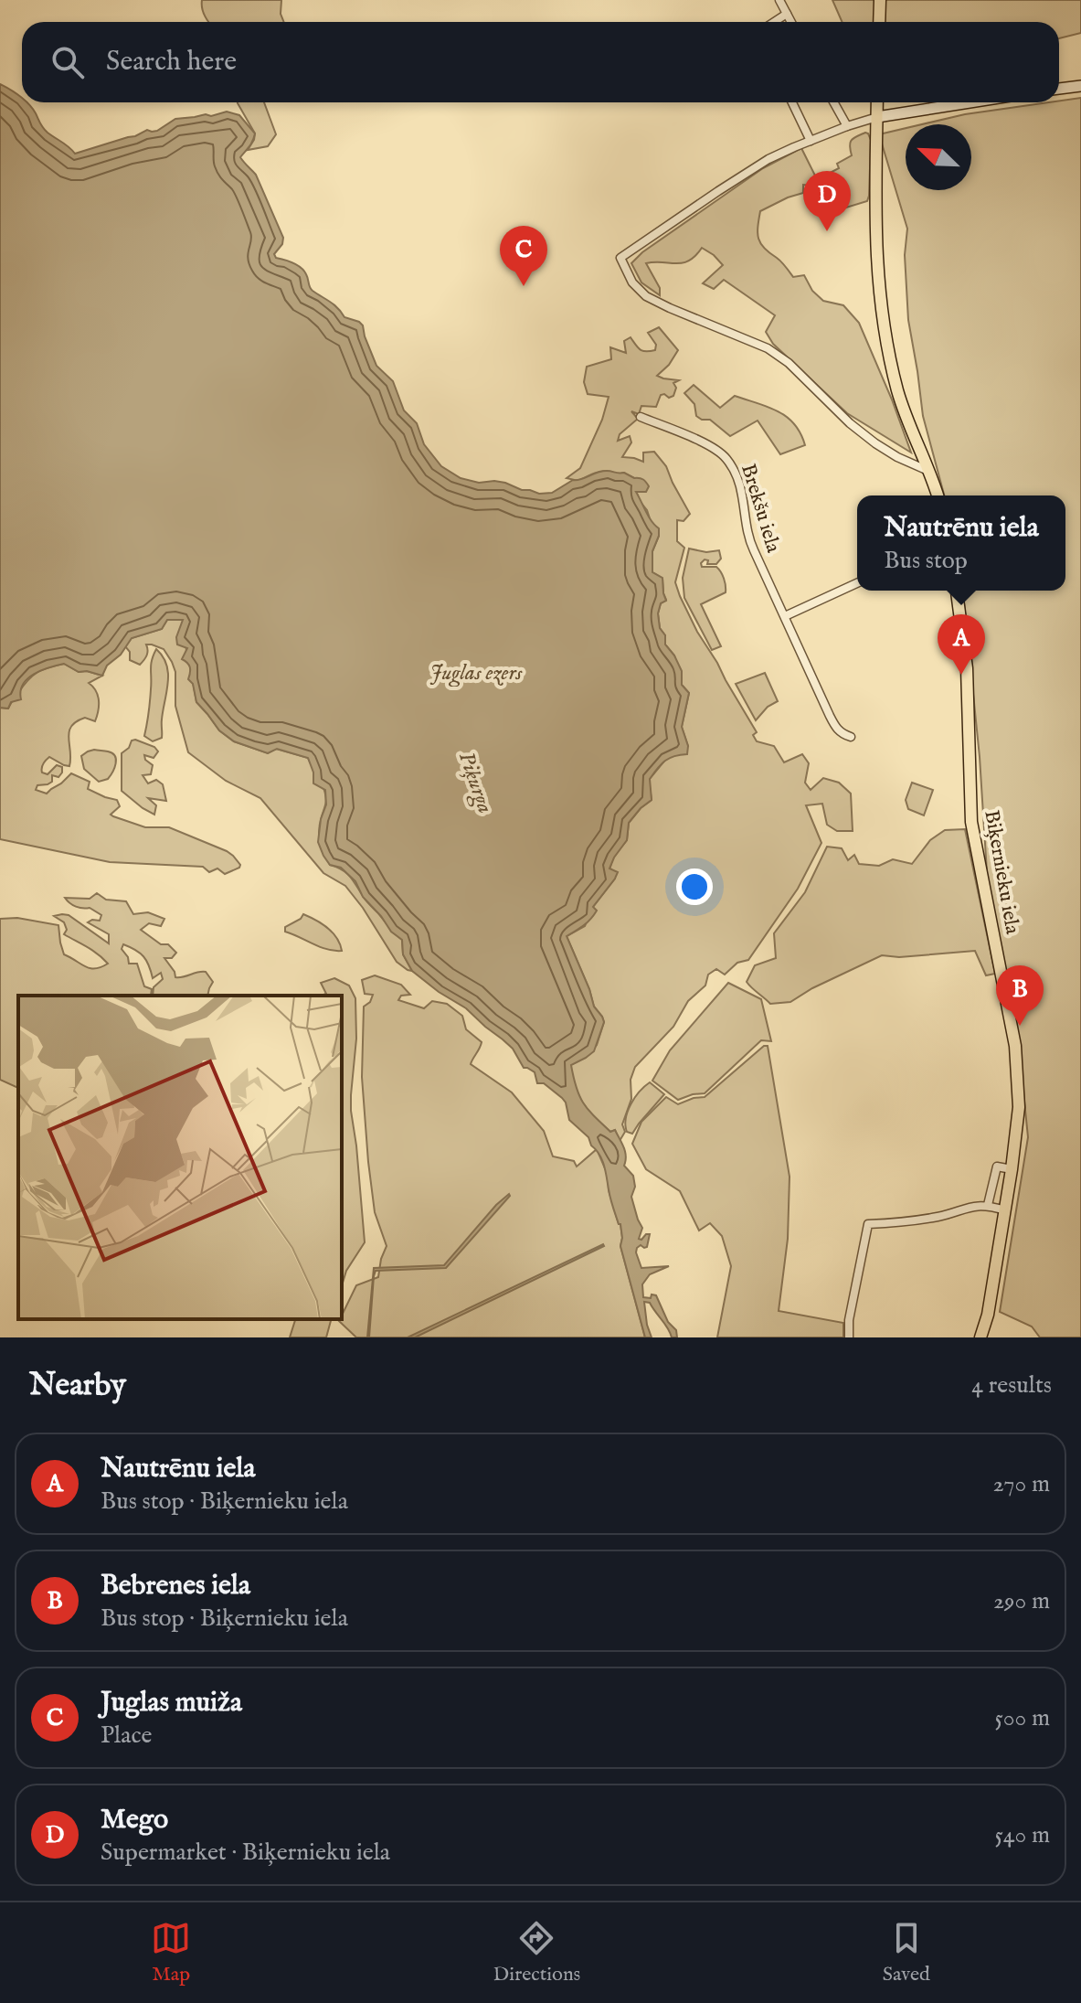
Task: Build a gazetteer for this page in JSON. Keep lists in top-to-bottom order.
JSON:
{
  "streets": {
    "main road": ["Biķernieku iela"],
    "street": ["Brekšu iela"]
  },
  "water": ["Juglas ezers", "Piķurga"],
  "north": "top left",
  "page": {
    "search": "Search here",
    "pins": [
      "D",
      "C",
      "A",
      "B"
    ],
    "popup": ["Nautrēnu iela", "Bus stop"],
    "heading": ["Nearby", "4 results"],
    "list": [
      {
        "mark": "A",
        "name": "Nautrēnu iela",
        "note": "Bus stop · Biķernieku iela",
        "value": "270 m"
      },
      {
        "mark": "B",
        "name": "Bebrenes iela",
        "note": "Bus stop · Biķernieku iela",
        "value": "290 m"
      },
      {
        "mark": "C",
        "name": "Juglas muiža",
        "note": "Place",
        "value": "500 m"
      },
      {
        "mark": "D",
        "name": "Mego",
        "note": "Supermarket · Biķernieku iela",
        "value": "540 m"
      }
    ],
    "nav": ["Map", "Directions", "Saved"]
  }
}
